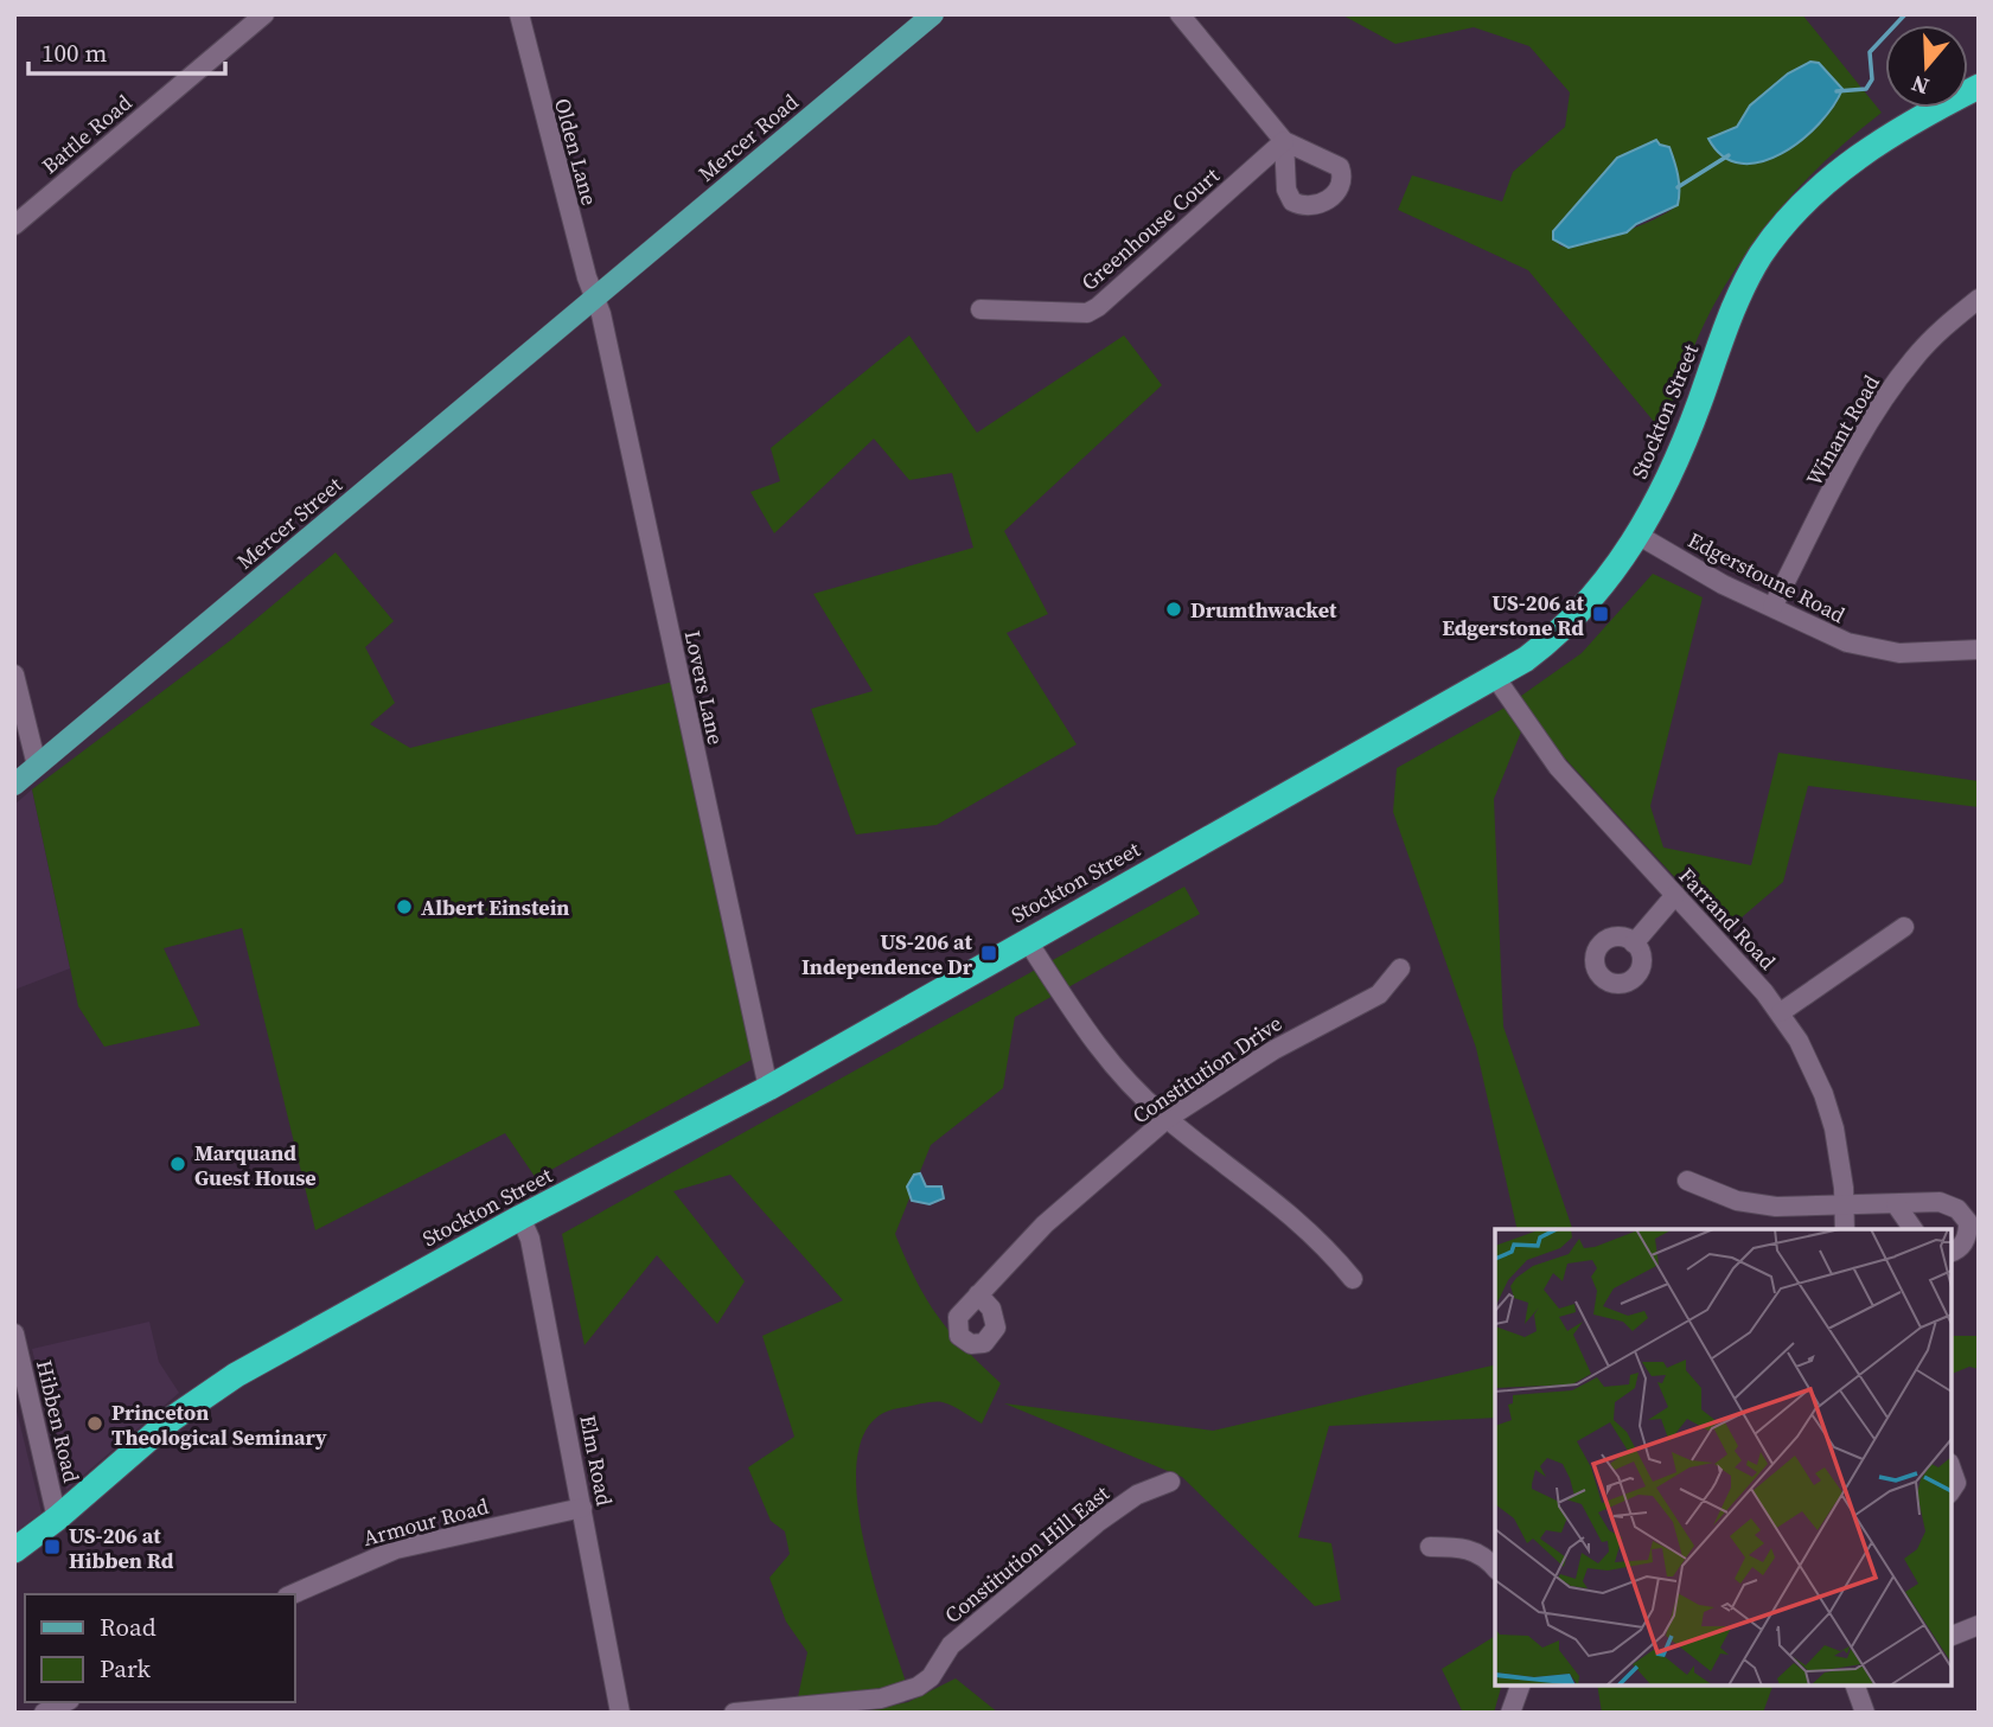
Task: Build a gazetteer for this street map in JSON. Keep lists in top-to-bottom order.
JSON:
{
  "streets": {
    "highway": ["Stockton Street"],
    "main road": ["Mercer Road", "Mercer Street"],
    "street": [
      "Battle Road",
      "Olden Lane",
      "Greenhouse Court",
      "Winant Road",
      "Edgerstoune Road",
      "Lovers Lane",
      "Farrand Road",
      "Constitution Drive",
      "Hibben Road",
      "Elm Road",
      "Armour Road",
      "Constitution Hill East"
    ]
  },
  "crossings": [
    ["Mercer Road", "Olden Lane"],
    ["Mercer Road", "Mercer Street"],
    ["Mercer Road", "Lovers Lane"],
    ["Olden Lane", "Mercer Street"],
    ["Olden Lane", "Lovers Lane"],
    ["Stockton Street", "Edgerstoune Road"],
    ["Stockton Street", "Lovers Lane"],
    ["Stockton Street", "Farrand Road"],
    ["Stockton Street", "Hibben Road"],
    ["Stockton Street", "Elm Road"],
    ["Winant Road", "Edgerstoune Road"],
    ["Mercer Street", "Lovers Lane"],
    ["Elm Road", "Armour Road"]
  ],
  "places": {
    "other": [
      "Drumthwacket",
      "Albert Einstein",
      "Marquand Guest House",
      "Princeton Theological Seminary"
    ],
    "transit": ["US-206 at Edgerstone Rd", "US-206 at Independence Dr", "US-206 at Hibben Rd"]
  },
  "legend": ["Road", "Park"],
  "scale_bar": "100 m",
  "north": "bottom"
}
